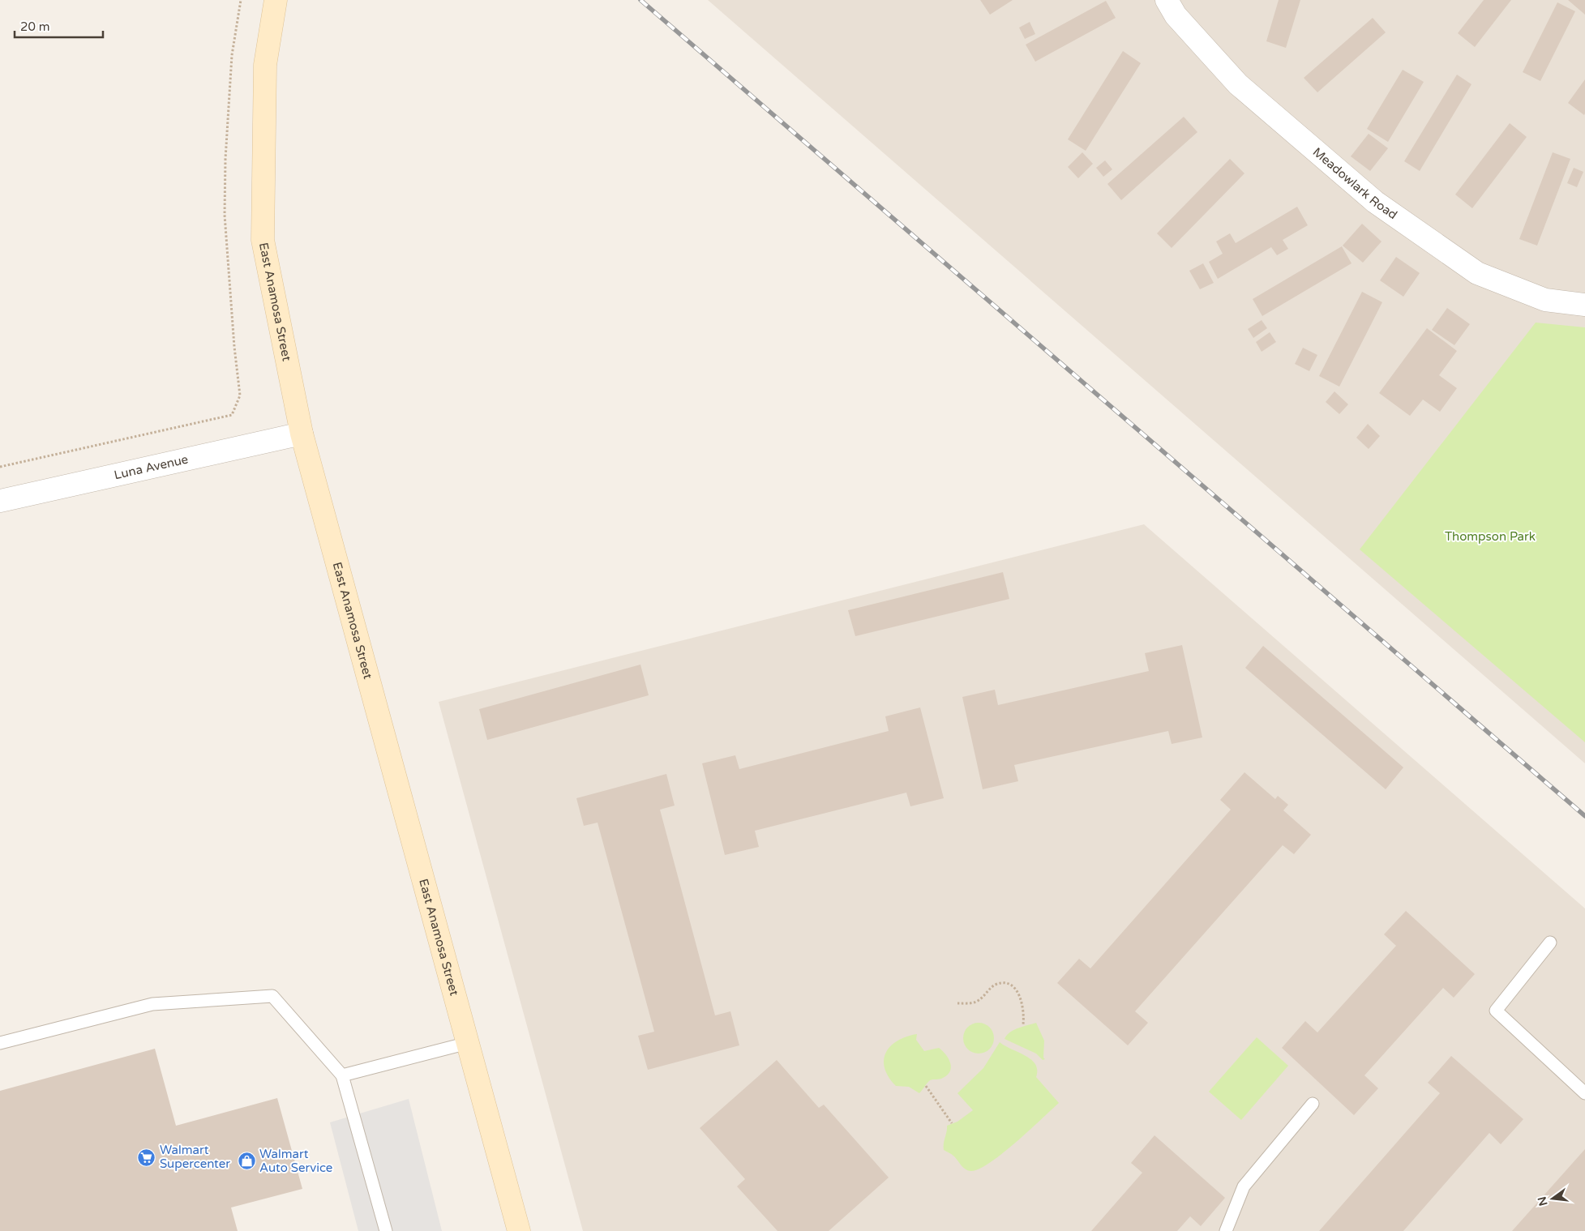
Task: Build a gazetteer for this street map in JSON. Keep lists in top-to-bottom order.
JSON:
{
  "streets": {
    "main road": ["East Anamosa Street"],
    "street": ["Meadowlark Road", "Luna Avenue"]
  },
  "crossings": [
    ["East Anamosa Street", "Luna Avenue"]
  ],
  "parks": ["Thompson Park"],
  "places": {
    "supermarket": ["Walmart Supercenter"],
    "shop": ["Walmart Auto Service"]
  },
  "scale_bar": "20 m",
  "north": "left"
}
